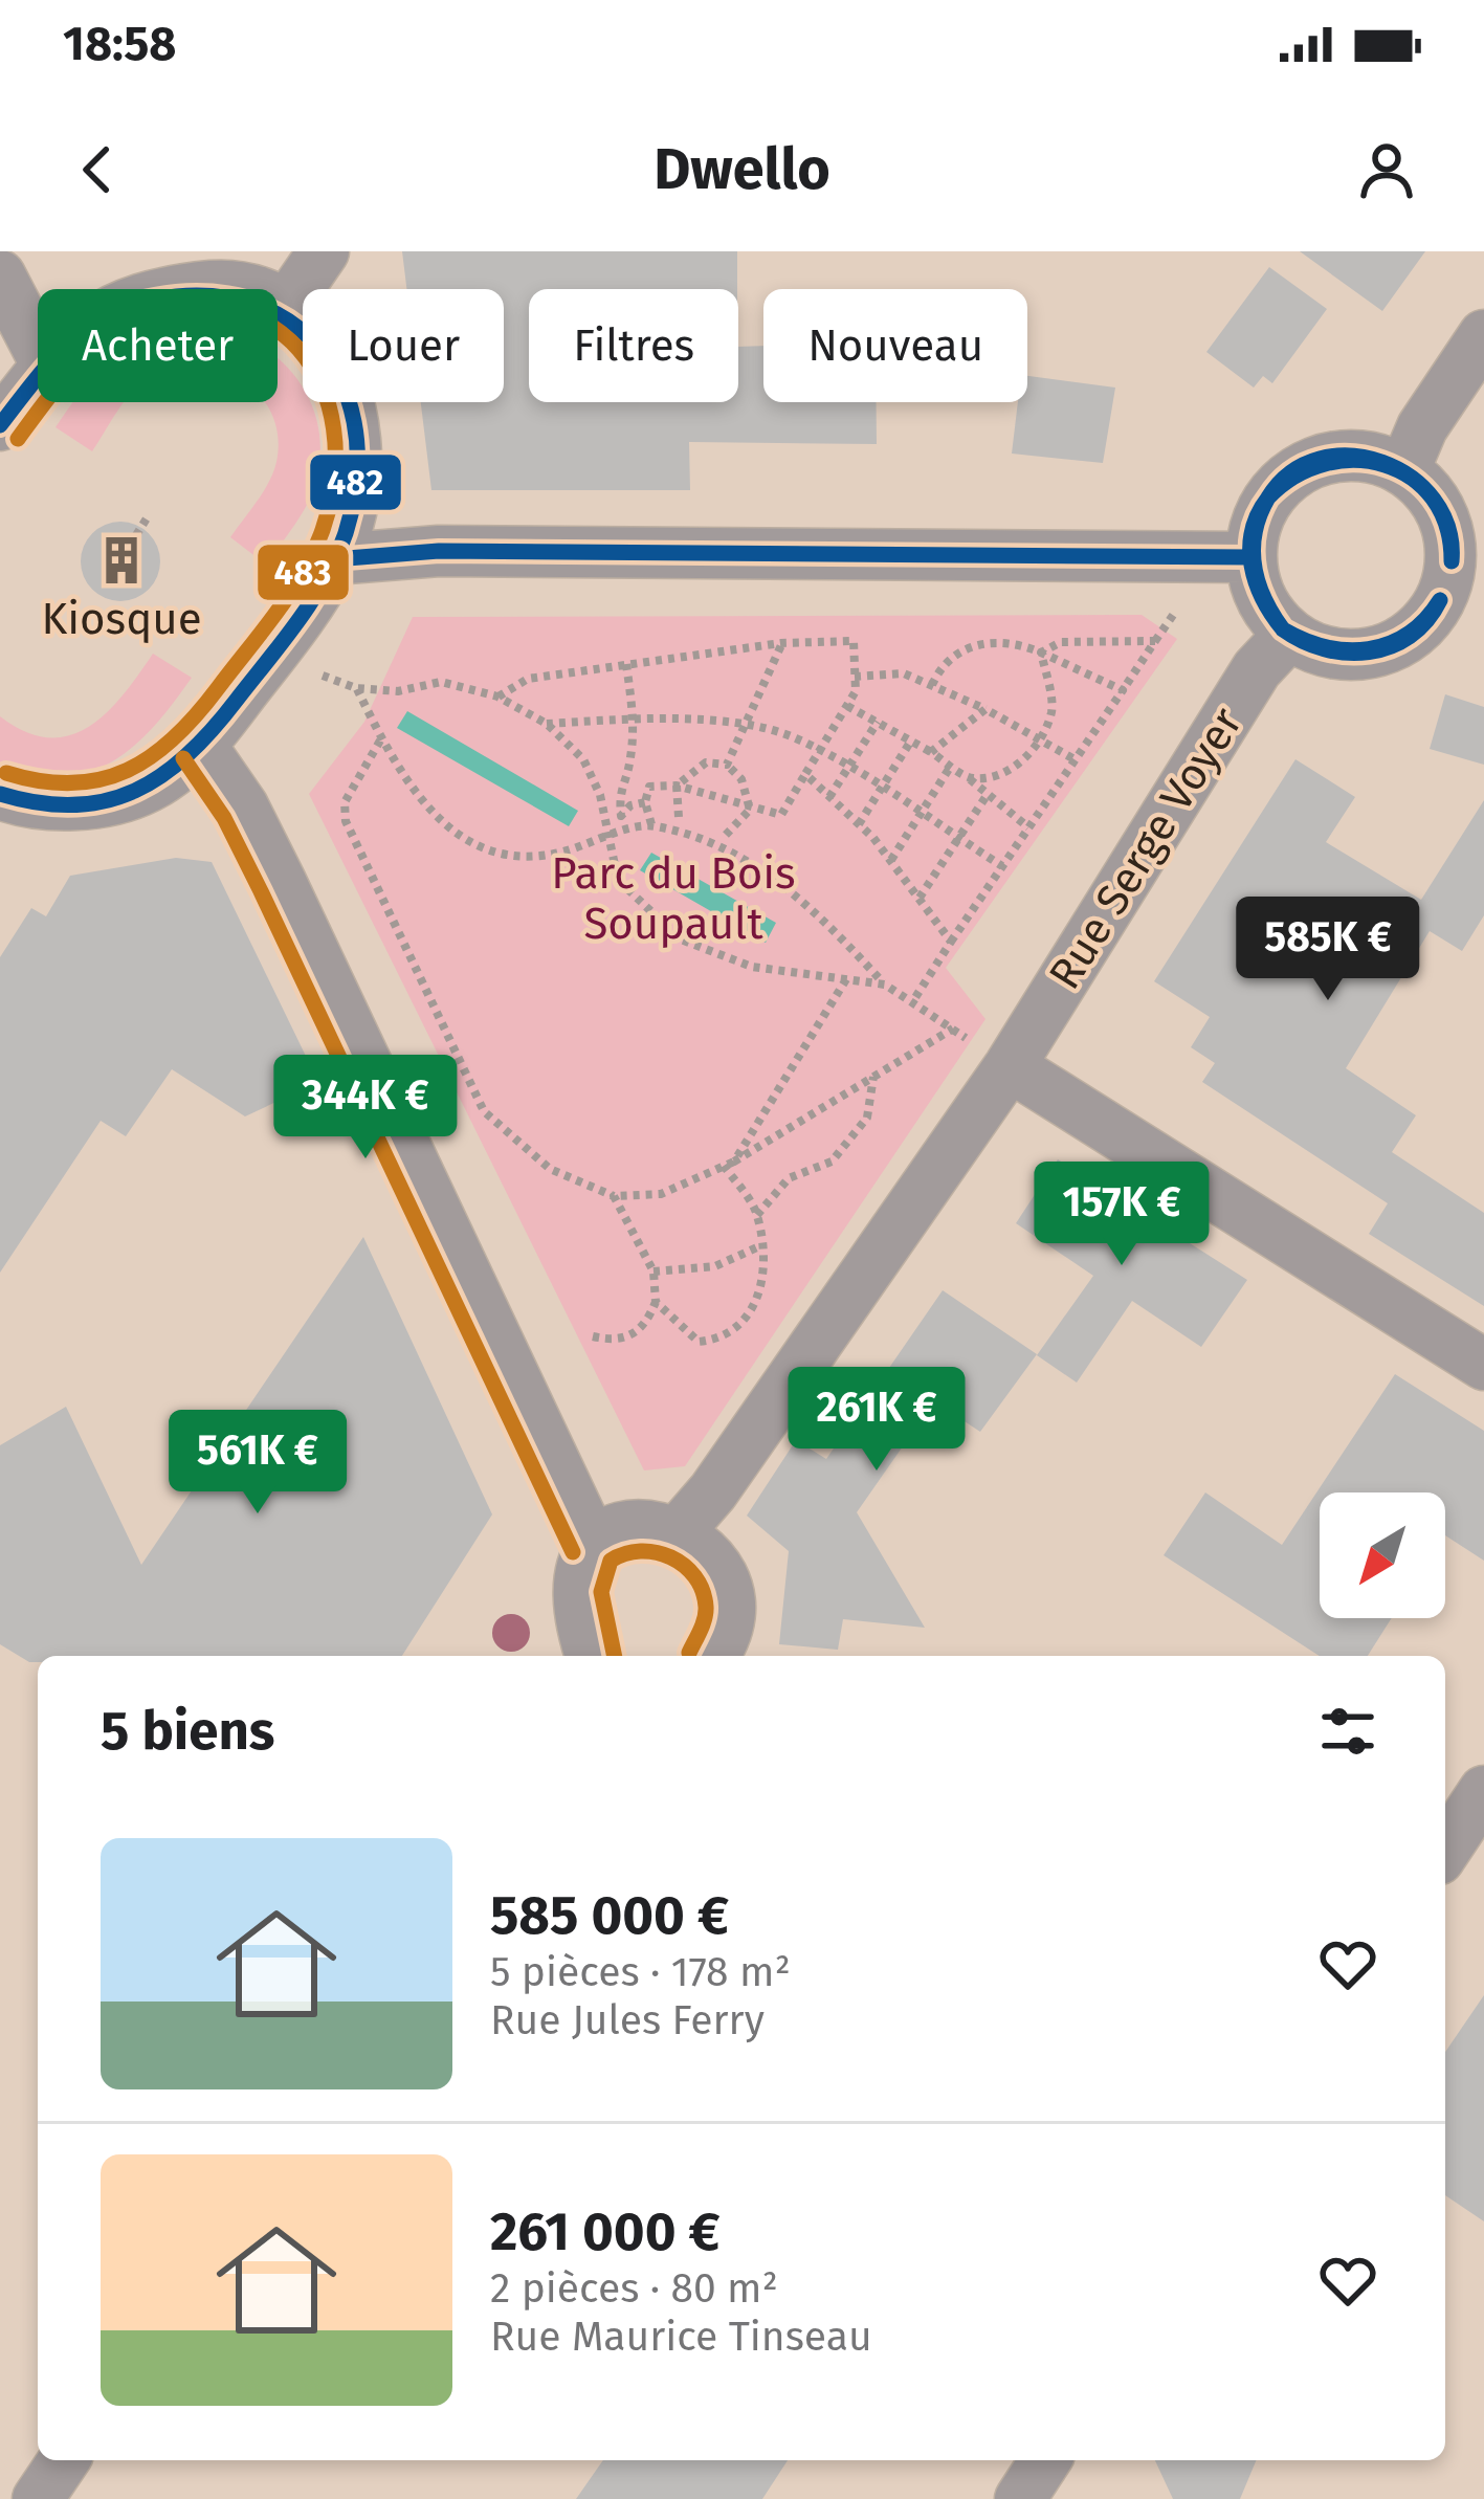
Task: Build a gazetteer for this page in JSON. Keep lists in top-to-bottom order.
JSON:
{
  "streets": {
    "street": ["Rue Serge Voyer"]
  },
  "parks": ["Parc du Bois Soupault"],
  "places": {
    "building": ["Kiosque"]
  },
  "lines": ["transit line 482", "transit line 483"],
  "north": "bottom left",
  "page": {
    "status": "18:58",
    "header": "Dwello",
    "chip": [
      "Acheter",
      "Louer",
      "Filtres",
      "Nouveau"
    ],
    "price": [
      "585K €",
      "344K €",
      "157K €",
      "261K €",
      "561K €"
    ],
    "heading": "5 biens",
    "list": [
      {
        "name": "585 000 €",
        "note": "5 pièces · 178 m² · Rue Jules Ferry"
      },
      {
        "name": "261 000 €",
        "note": "2 pièces · 80 m² · Rue Maurice Tinseau"
      }
    ]
  }
}
